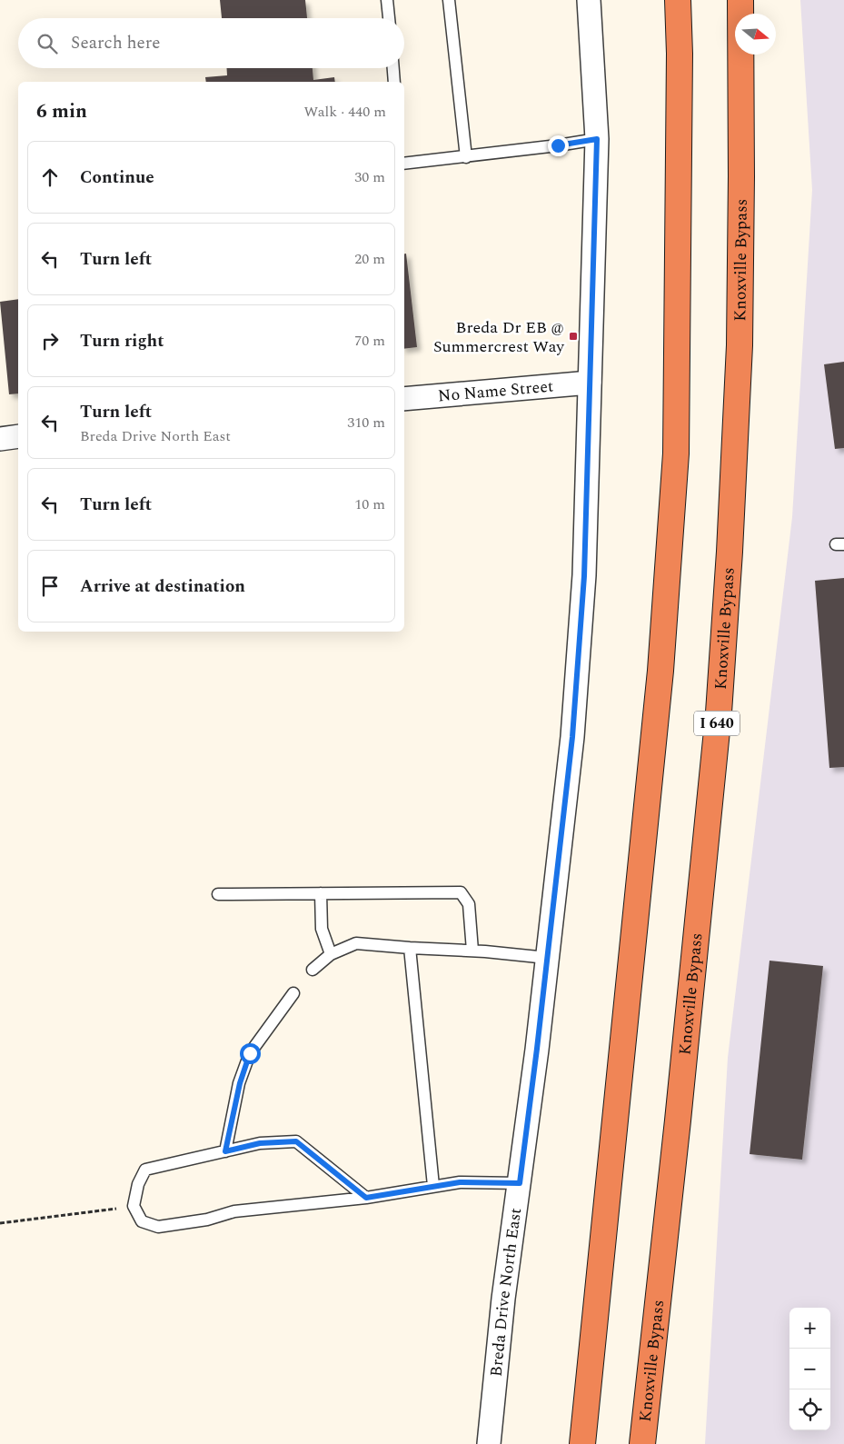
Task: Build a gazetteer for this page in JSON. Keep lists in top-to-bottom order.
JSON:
{
  "streets": {
    "highway": ["Knoxville Bypass", "I 640"],
    "street": ["No Name Street", "Breda Drive North East"]
  },
  "crossings": [
    ["No Name Street", "Breda Drive North East"]
  ],
  "places": {
    "transit": ["Breda Dr EB @ Summercrest Way"]
  },
  "north": "right",
  "page": {
    "search": "Search here",
    "heading": ["6 min", "Walk · 440 m"],
    "list": [
      ["Continue", "30 m"],
      ["Turn left", "20 m"],
      ["Turn right", "70 m"],
      ["Turn left", "Breda Drive North East", "310 m"],
      ["Turn left", "10 m"],
      "Arrive at destination"
    ],
    "map_buttons": ["+", "−"]
  }
}
